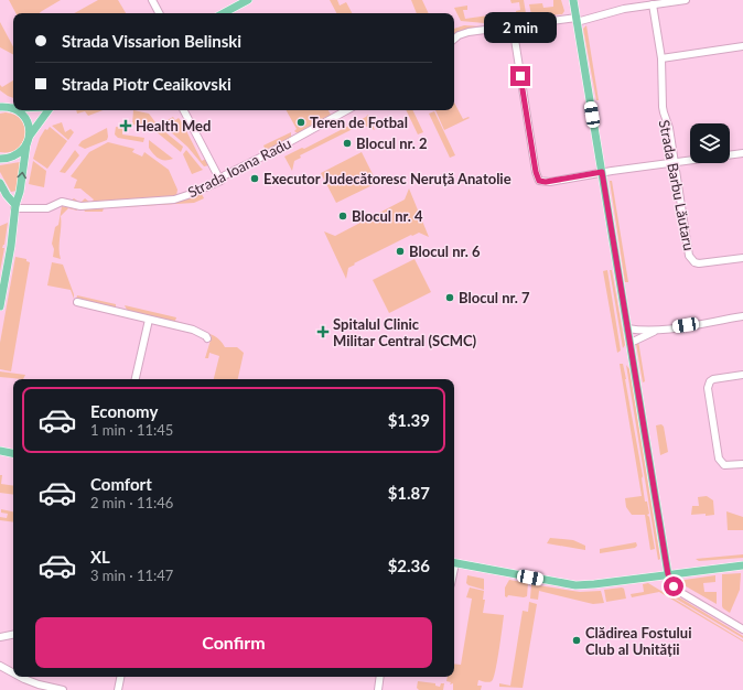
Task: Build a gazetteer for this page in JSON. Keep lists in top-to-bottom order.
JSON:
{
  "streets": {
    "street": ["Strada Ioana Radu", "Strada Barbu Lăutaru"]
  },
  "places": {
    "other": [
      "Teren de Fotbal",
      "Blocul nr. 2",
      "Executor Judecătoresc Neruță Anatolie",
      "Blocul nr. 4",
      "Blocul nr. 6",
      "Blocul nr. 7",
      "Clădirea Fostului Club al Unității"
    ],
    "health": ["Health Med", "Spitalul Clinic Militar Central (SCMC)"]
  },
  "page": {
    "bubble": "2 min",
    "banner": ["Strada Vissarion Belinski", "Strada Piotr Ceaikovski"],
    "list": [
      {
        "name": "Economy",
        "note": "1 min · 11:45",
        "value": "$1.39"
      },
      {
        "name": "Comfort",
        "note": "2 min · 11:46",
        "value": "$1.87"
      },
      {
        "name": "XL",
        "note": "3 min · 11:47",
        "value": "$2.36"
      }
    ],
    "buttons": "Confirm"
  }
}
